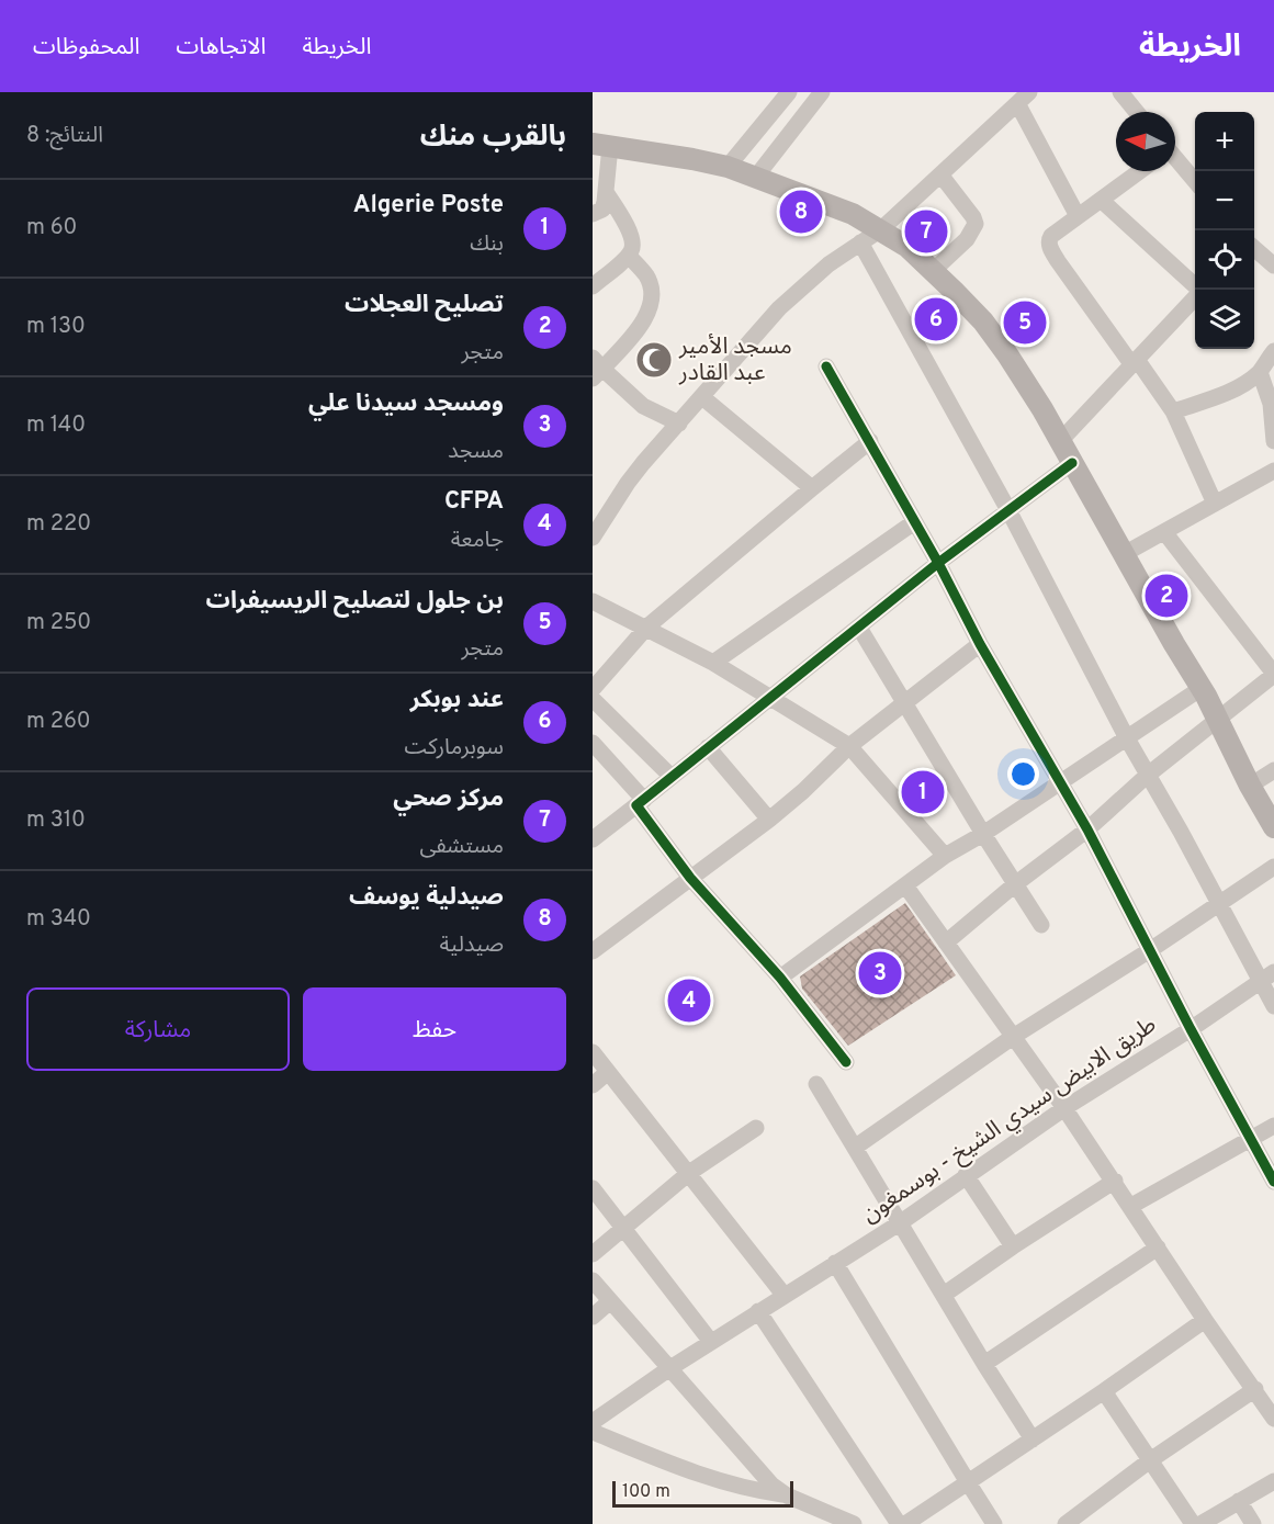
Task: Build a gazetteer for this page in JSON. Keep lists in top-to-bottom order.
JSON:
{
  "streets": {
    "street": ["طريق الابيض سيدي الشيخ - بوسمغون"]
  },
  "places": {
    "mosque": ["مسجد الأمير عبد القادر"]
  },
  "scale_bar": "100 m",
  "north": "left",
  "page": {
    "header": "الخريطة",
    "nav": ["الخريطة", "الاتجاهات", "المحفوظات"],
    "heading": ["بالقرب منك", "النتائج: 8"],
    "map_buttons": ["+", "−"],
    "list": [
      {
        "mark": "1",
        "name": "Algerie Poste",
        "note": "بنك",
        "value": "60 m"
      },
      {
        "mark": "2",
        "name": "تصليح العجلات",
        "note": "متجر",
        "value": "130 m"
      },
      {
        "mark": "3",
        "name": "ومسجد سيدنا علي",
        "note": "مسجد",
        "value": "140 m"
      },
      {
        "mark": "4",
        "name": "CFPA",
        "note": "جامعة",
        "value": "220 m"
      },
      {
        "mark": "5",
        "name": "بن جلول لتصليح الريسيفرات",
        "note": "متجر",
        "value": "250 m"
      },
      {
        "mark": "6",
        "name": "عند بوبكر",
        "note": "سوبرماركت",
        "value": "260 m"
      },
      {
        "mark": "7",
        "name": "مركز صحي",
        "note": "مستشفى",
        "value": "310 m"
      },
      {
        "mark": "8",
        "name": "صيدلية يوسف",
        "note": "صيدلية",
        "value": "340 m"
      }
    ],
    "pins": [
      "8",
      "7",
      "6",
      "5",
      "2",
      "1",
      "3",
      "4"
    ],
    "buttons": ["حفظ", "مشاركة"],
    "scale": "100 m"
  }
}
